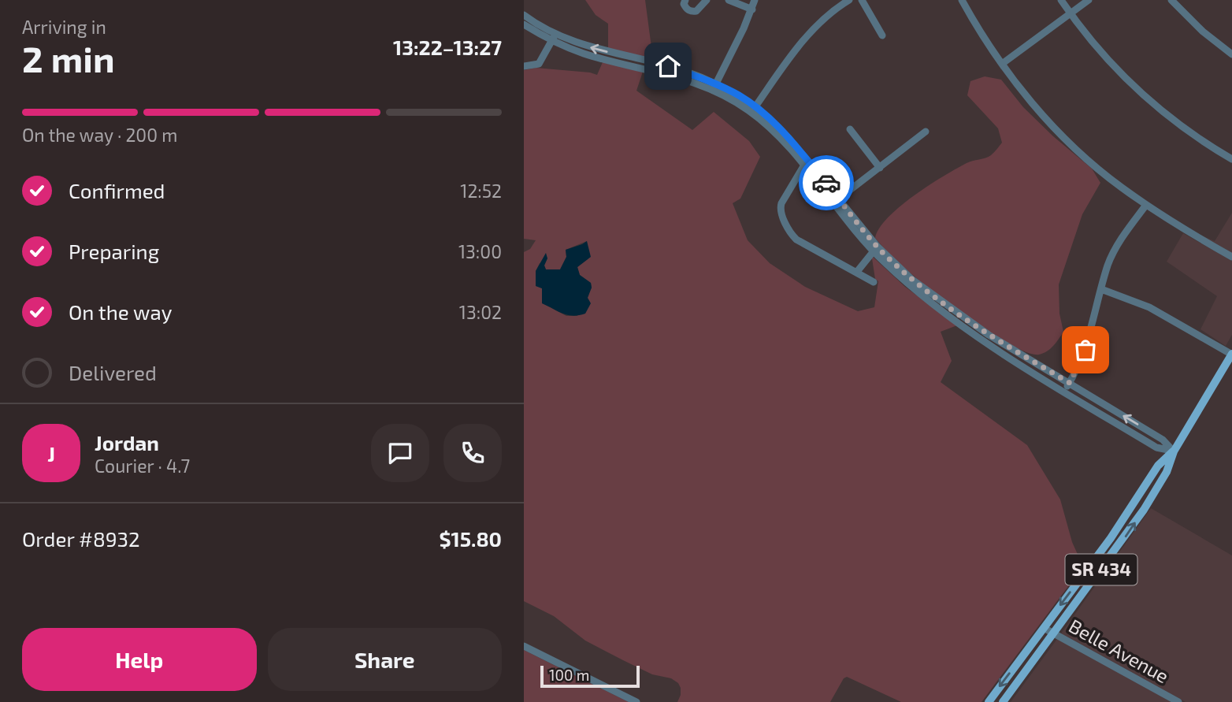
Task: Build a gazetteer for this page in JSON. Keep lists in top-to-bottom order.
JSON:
{
  "streets": {
    "main road": ["SR 434"],
    "street": ["Belle Avenue"]
  },
  "crossings": [
    ["SR 434", "Belle Avenue"]
  ],
  "scale_bar": "100 m",
  "page": {
    "heading": ["2 min", "Arriving in", "13:22–13:27"],
    "panel": [
      "Jordan",
      "Courier · 4.7",
      "Order #8932",
      "$15.80"
    ],
    "bar": "On the way · 200 m",
    "list": [
      ["Confirmed", "12:52"],
      ["Preparing", "13:00"],
      ["On the way", "13:02"],
      "Delivered"
    ],
    "round": "J",
    "buttons": ["Help", "Share"],
    "scale": "100 m"
  }
}
